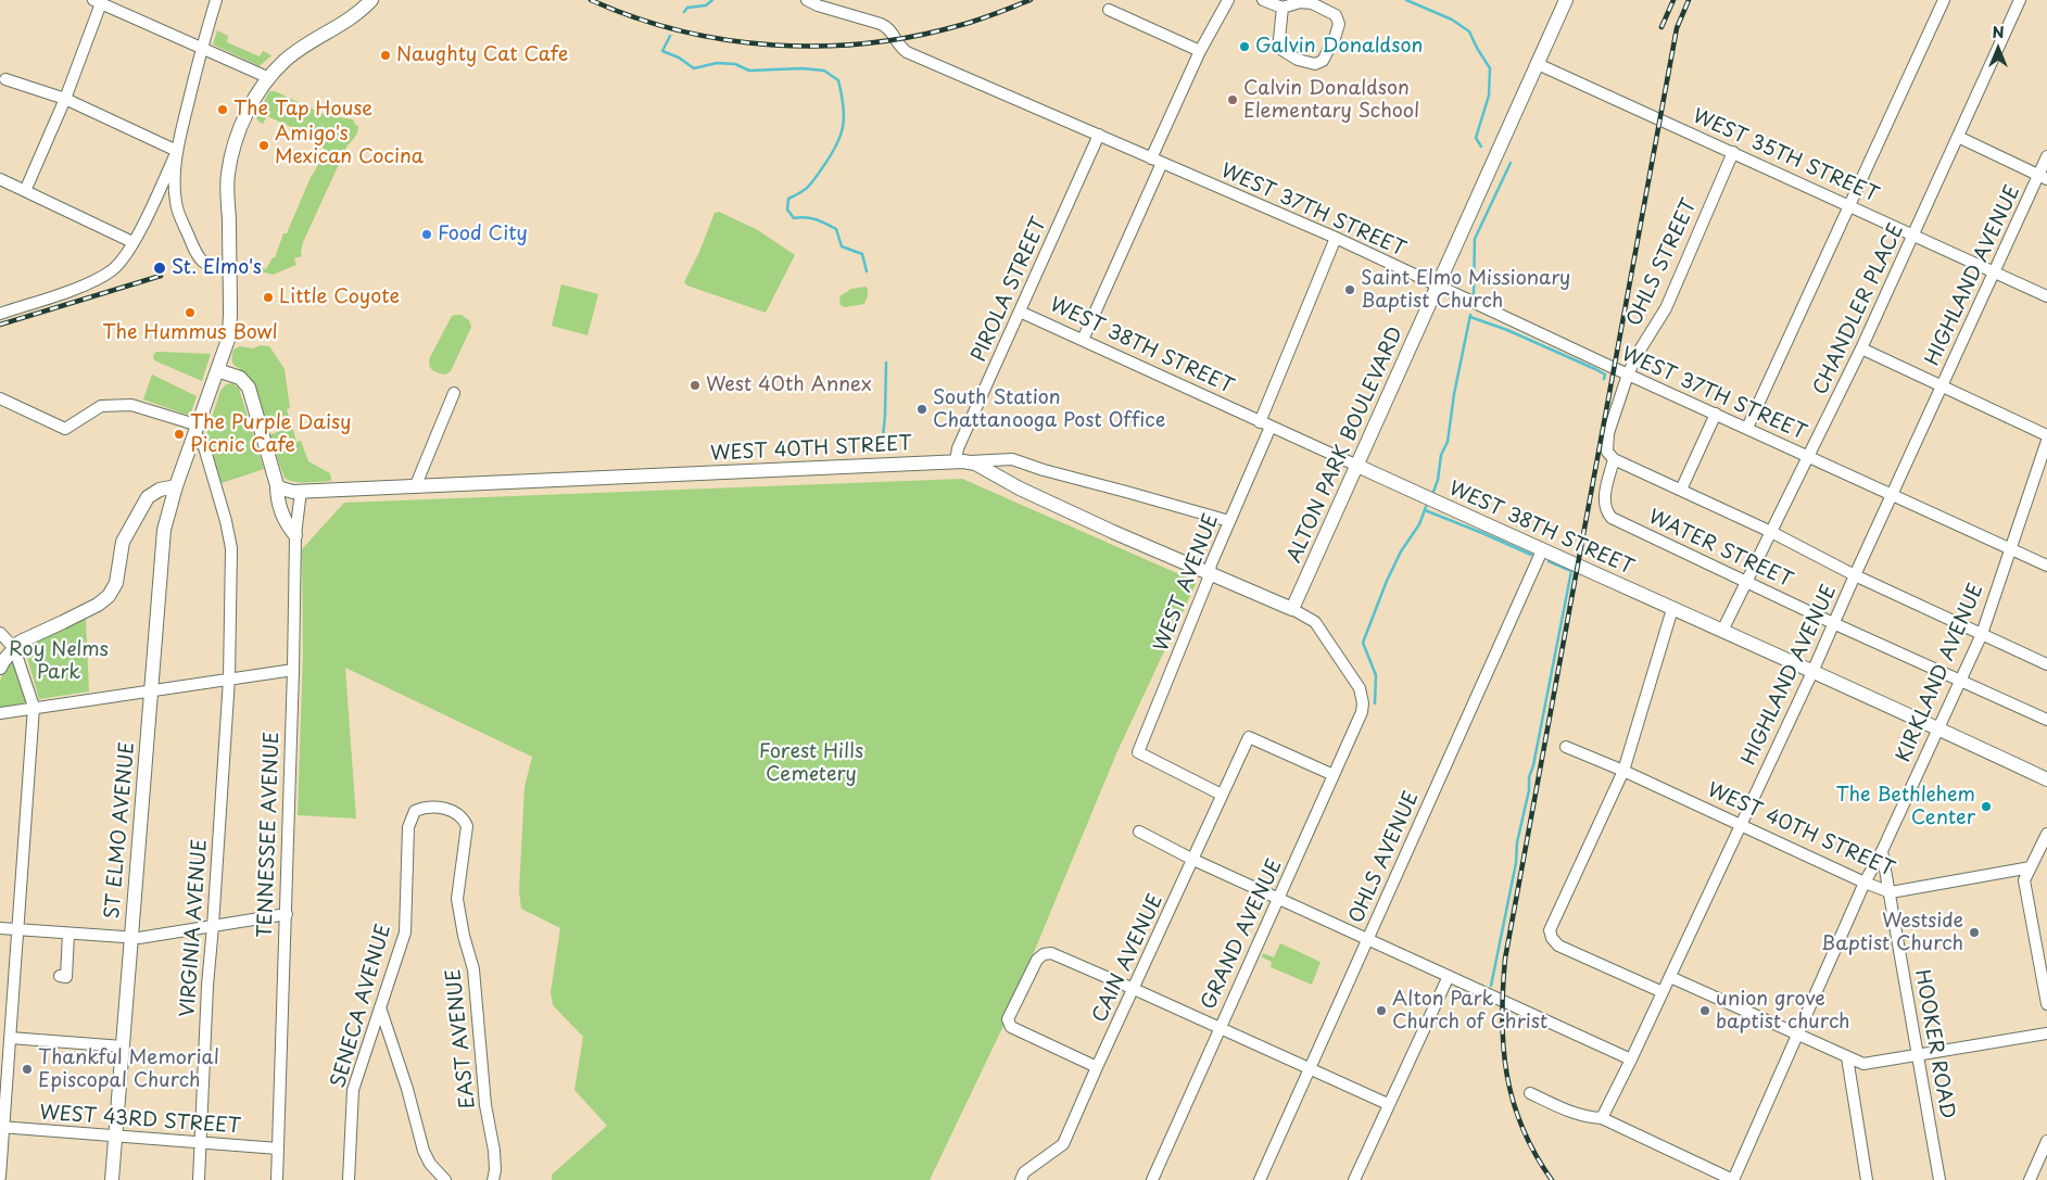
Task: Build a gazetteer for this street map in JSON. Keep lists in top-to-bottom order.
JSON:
{
  "streets": {
    "main road": [
      "WEST 38TH STREET",
      "ALTON PARK BOULEVARD",
      "WEST 40TH STREET",
      "ST ELMO AVENUE"
    ],
    "street": [
      "WEST 35TH STREET",
      "WEST 37TH STREET",
      "OHLS STREET",
      "HIGHLAND AVENUE",
      "PIROLA STREET",
      "CHANDLER PLACE",
      "WATER STREET",
      "WEST AVENUE",
      "KIRKLAND AVENUE",
      "TENNESSEE AVENUE",
      "OHLS AVENUE",
      "VIRGINIA AVENUE",
      "GRAND AVENUE",
      "CAIN AVENUE",
      "SENECA AVENUE",
      "EAST AVENUE",
      "HOOKER ROAD",
      "WEST 43RD STREET"
    ]
  },
  "crossings": [
    ["WEST 35TH STREET", "OHLS STREET"],
    ["WEST 35TH STREET", "HIGHLAND AVENUE"],
    ["WEST 35TH STREET", "CHANDLER PLACE"],
    ["WEST 35TH STREET", "ALTON PARK BOULEVARD"],
    ["WEST 37TH STREET", "OHLS STREET"],
    ["WEST 37TH STREET", "HIGHLAND AVENUE"],
    ["WEST 37TH STREET", "PIROLA STREET"],
    ["WEST 37TH STREET", "CHANDLER PLACE"],
    ["WEST 37TH STREET", "ALTON PARK BOULEVARD"],
    ["WEST 37TH STREET", "KIRKLAND AVENUE"],
    ["OHLS STREET", "WATER STREET"],
    ["HIGHLAND AVENUE", "WEST 38TH STREET"],
    ["HIGHLAND AVENUE", "WEST 40TH STREET"],
    ["HIGHLAND AVENUE", "WATER STREET"],
    ["PIROLA STREET", "WEST 38TH STREET"],
    ["PIROLA STREET", "WEST 40TH STREET"],
    ["CHANDLER PLACE", "WEST 38TH STREET"],
    ["CHANDLER PLACE", "WATER STREET"],
    ["WEST 38TH STREET", "ALTON PARK BOULEVARD"],
    ["WEST 38TH STREET", "WEST AVENUE"],
    ["WEST 38TH STREET", "KIRKLAND AVENUE"],
    ["WEST 38TH STREET", "OHLS AVENUE"],
    ["ALTON PARK BOULEVARD", "WEST 40TH STREET"],
    ["WEST 40TH STREET", "WEST AVENUE"],
    ["WEST 40TH STREET", "KIRKLAND AVENUE"],
    ["WEST 40TH STREET", "TENNESSEE AVENUE"],
    ["WEST 40TH STREET", "GRAND AVENUE"],
    ["WEST 40TH STREET", "HOOKER ROAD"],
    ["WATER STREET", "KIRKLAND AVENUE"],
    ["WEST AVENUE", "CAIN AVENUE"],
    ["KIRKLAND AVENUE", "HOOKER ROAD"],
    ["ST ELMO AVENUE", "VIRGINIA AVENUE"],
    ["ST ELMO AVENUE", "WEST 43RD STREET"],
    ["TENNESSEE AVENUE", "WEST 43RD STREET"],
    ["VIRGINIA AVENUE", "WEST 43RD STREET"],
    ["GRAND AVENUE", "CAIN AVENUE"],
    ["SENECA AVENUE", "EAST AVENUE"]
  ],
  "parks": ["Roy Nelms Park", "Forest Hills Cemetery"],
  "places": [
    "Galvin Donaldson",
    "Naughty Cat Cafe",
    "Calvin Donaldson Elementary School",
    "The Tap House",
    "Amigo's Mexican Cocina",
    "Food City",
    "St. Elmo's",
    "Saint Elmo Missionary Baptist Church",
    "Little Coyote",
    "The Hummus Bowl",
    "West 40th Annex",
    "South Station Chattanooga Post Office",
    "The Purple Daisy Picnic Cafe",
    "The Bethlehem Center",
    "Westside Baptist Church",
    "Alton Park Church of Christ",
    "union grove baptist church",
    "Thankful Memorial Episcopal Church"
  ],
  "north": "top"
}
